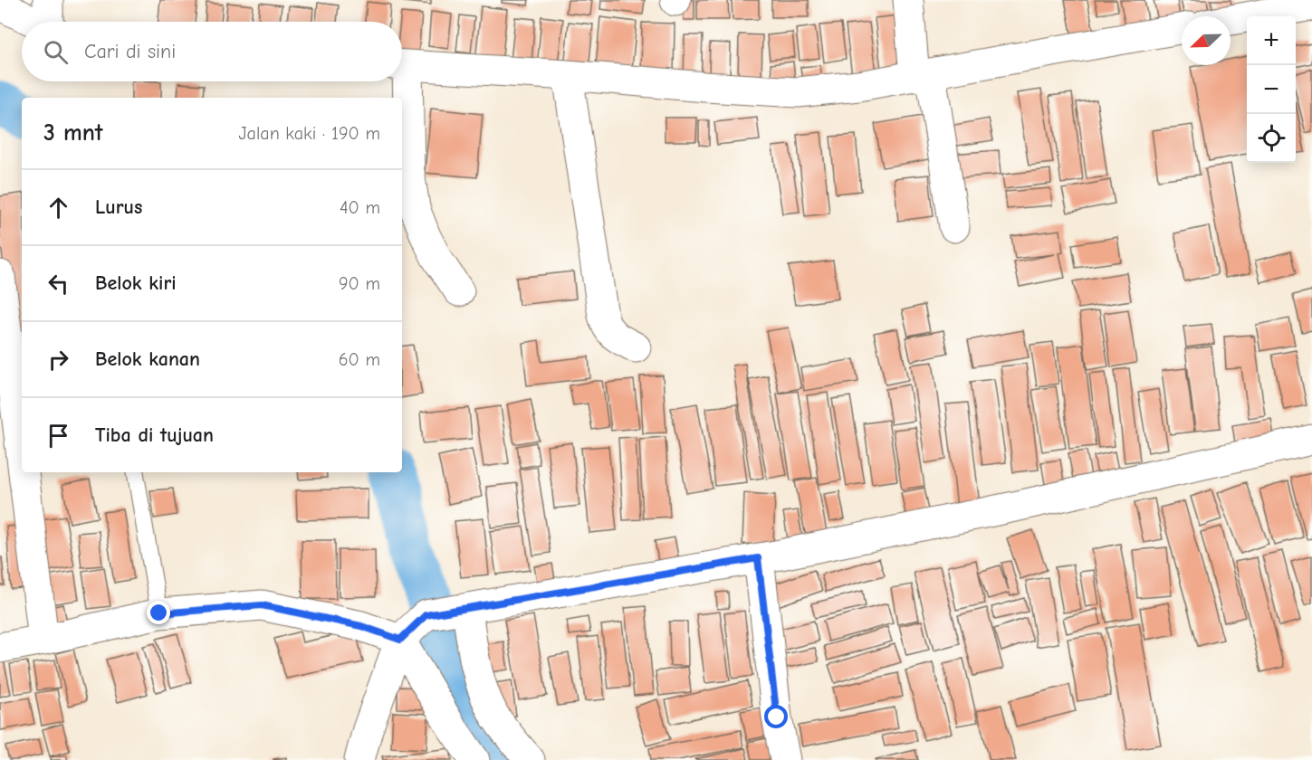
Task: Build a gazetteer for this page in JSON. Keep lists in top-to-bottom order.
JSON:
{
  "north": "bottom left",
  "page": {
    "map_buttons": ["+", "−"],
    "search": "Cari di sini",
    "heading": ["3 mnt", "Jalan kaki · 190 m"],
    "list": [
      ["Lurus", "40 m"],
      ["Belok kiri", "90 m"],
      ["Belok kanan", "60 m"],
      "Tiba di tujuan"
    ]
  }
}
